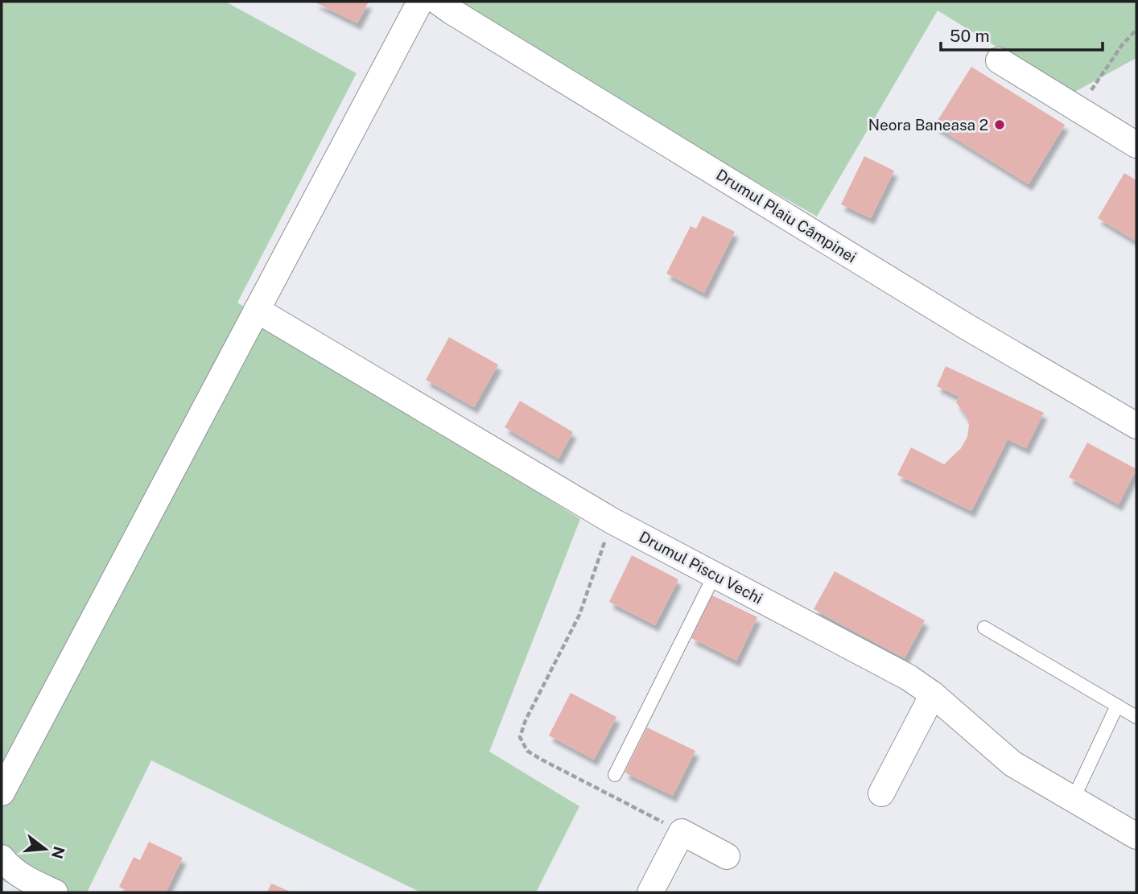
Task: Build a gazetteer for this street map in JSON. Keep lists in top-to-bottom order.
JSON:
{
  "streets": {
    "street": ["Drumul Plaiu Câmpinei", "Drumul Piscu Vechi"]
  },
  "places": ["Neora Baneasa 2"],
  "scale_bar": "50 m",
  "north": "right"
}
